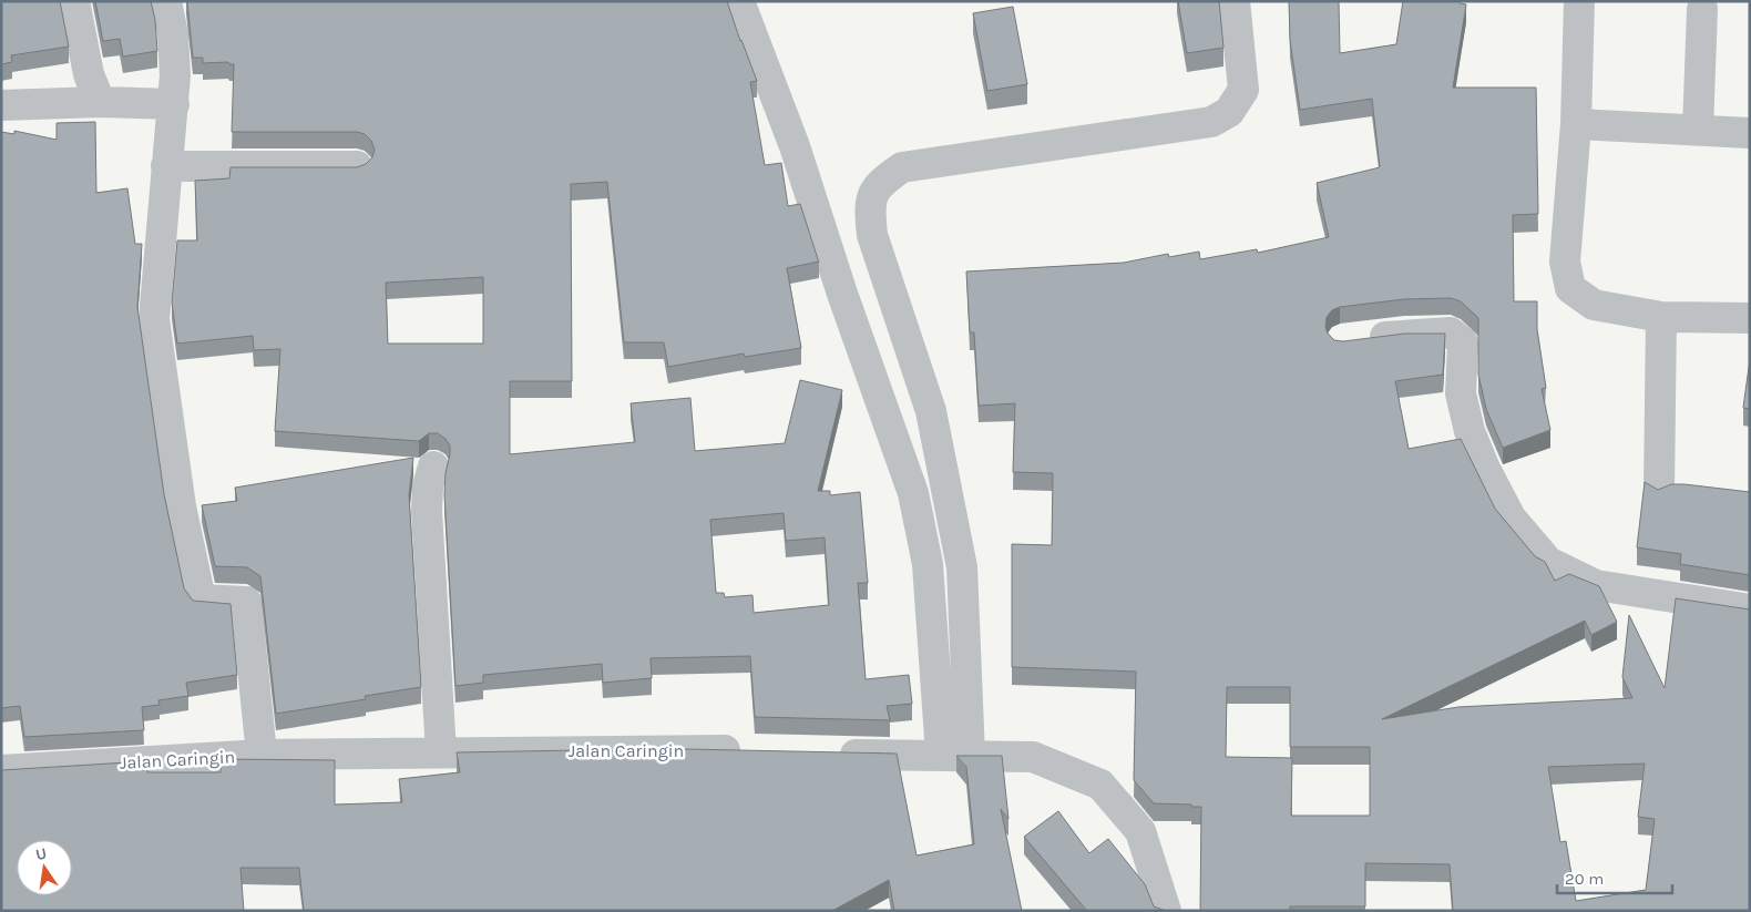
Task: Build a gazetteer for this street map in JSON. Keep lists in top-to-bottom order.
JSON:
{
  "streets": {
    "street": ["Jalan Caringin"]
  },
  "scale_bar": "20 m",
  "north": "top"
}
